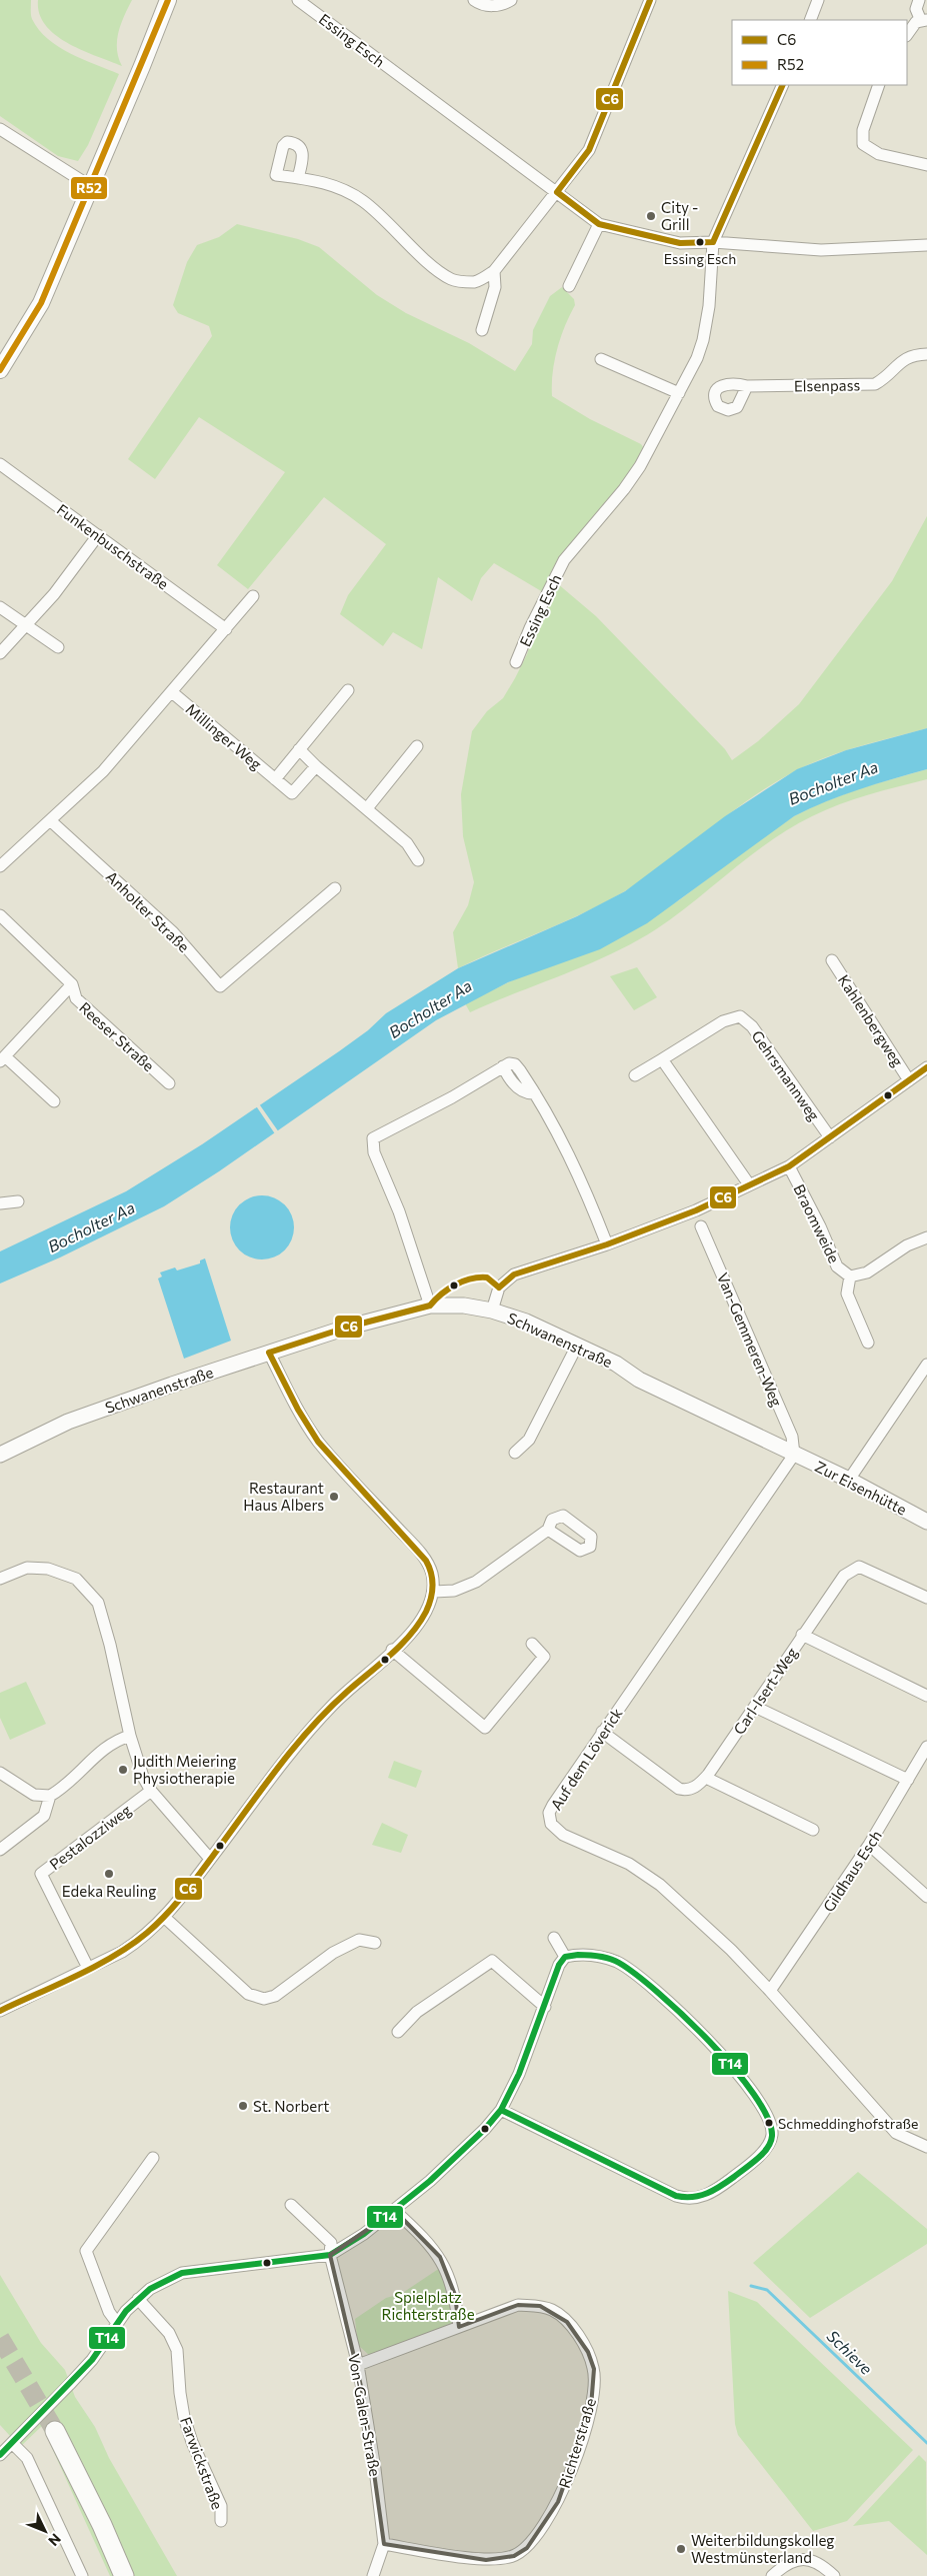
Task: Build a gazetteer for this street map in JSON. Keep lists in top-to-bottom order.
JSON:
{
  "streets": {
    "street": [
      "Essing Esch",
      "Elsenpass",
      "Funkenbuschstraße",
      "Millinger Weg",
      "Anholter Straße",
      "Kahlenbergweg",
      "Reeser Straße",
      "Gehrsmannweg",
      "Braomweide",
      "Schwanenstraße",
      "Van-Gemmeren-Weg",
      "Zur Eisenhütte",
      "Carl-Isert-Weg",
      "Auf dem Löverick",
      "Pestalozziweg",
      "Gildhaus Esch",
      "Von-Galen-Straße",
      "Richterstraße",
      "Farwickstraße"
    ]
  },
  "crossings": [
    ["Schwanenstraße", "Van-Gemmeren-Weg"],
    ["Schwanenstraße", "Zur Eisenhütte"],
    ["Schwanenstraße", "Auf dem Löverick"],
    ["Van-Gemmeren-Weg", "Zur Eisenhütte"],
    ["Van-Gemmeren-Weg", "Auf dem Löverick"],
    ["Zur Eisenhütte", "Auf dem Löverick"],
    ["Carl-Isert-Weg", "Auf dem Löverick"],
    ["Auf dem Löverick", "Gildhaus Esch"],
    ["Von-Galen-Straße", "Richterstraße"]
  ],
  "water": ["Bocholter Aa", "Schieve"],
  "parks": ["Spielplatz Richterstraße"],
  "places": [
    "City - Grill",
    "Essing Esch",
    "Restaurant Haus Albers",
    "Judith Meiering Physiotherapie",
    "Edeka Reuling",
    "St. Norbert",
    "Schmeddinghofstraße",
    "Weiterbildungskolleg Westmünsterland"
  ],
  "lines": ["transit line C6", "transit line R52", "transit line T14"],
  "legend": ["C6", "R52"],
  "north": "bottom right"
}
